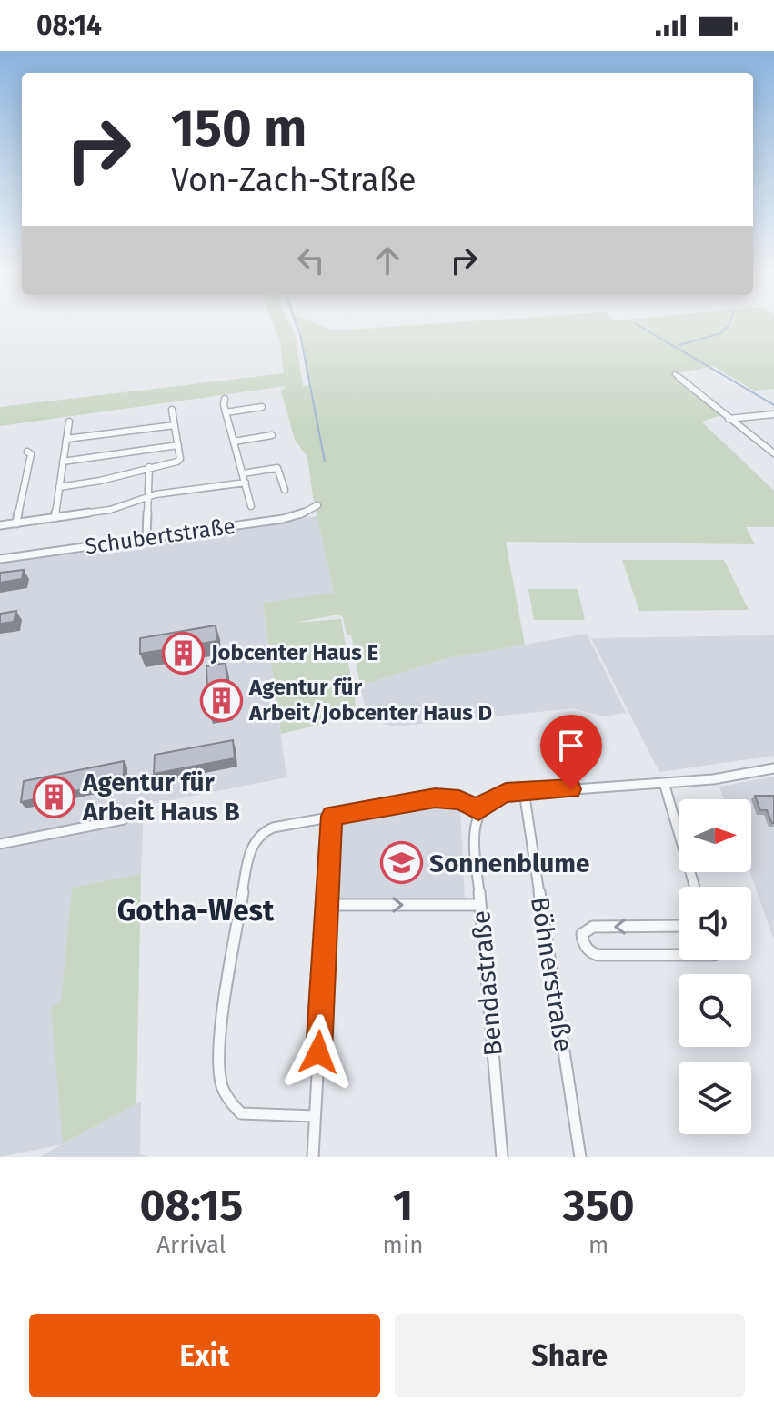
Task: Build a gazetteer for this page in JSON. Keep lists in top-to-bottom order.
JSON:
{
  "streets": {
    "street": ["Schubertstraße", "Böhnerstraße", "Bendastraße"]
  },
  "districts": ["Gotha-West"],
  "places": {
    "building": ["Jobcenter Haus E", "Agentur für Arbeit/Jobcenter Haus D", "Agentur für Arbeit Haus B"],
    "school or university": ["Sonnenblume"]
  },
  "north": "right",
  "page": {
    "status": "08:14",
    "turn": ["150 m", "Von-Zach-Straße"],
    "eta": [
      "08:15",
      "Arrival",
      "1",
      "min",
      "350",
      "m"
    ],
    "buttons": ["Exit", "Share"]
  }
}
